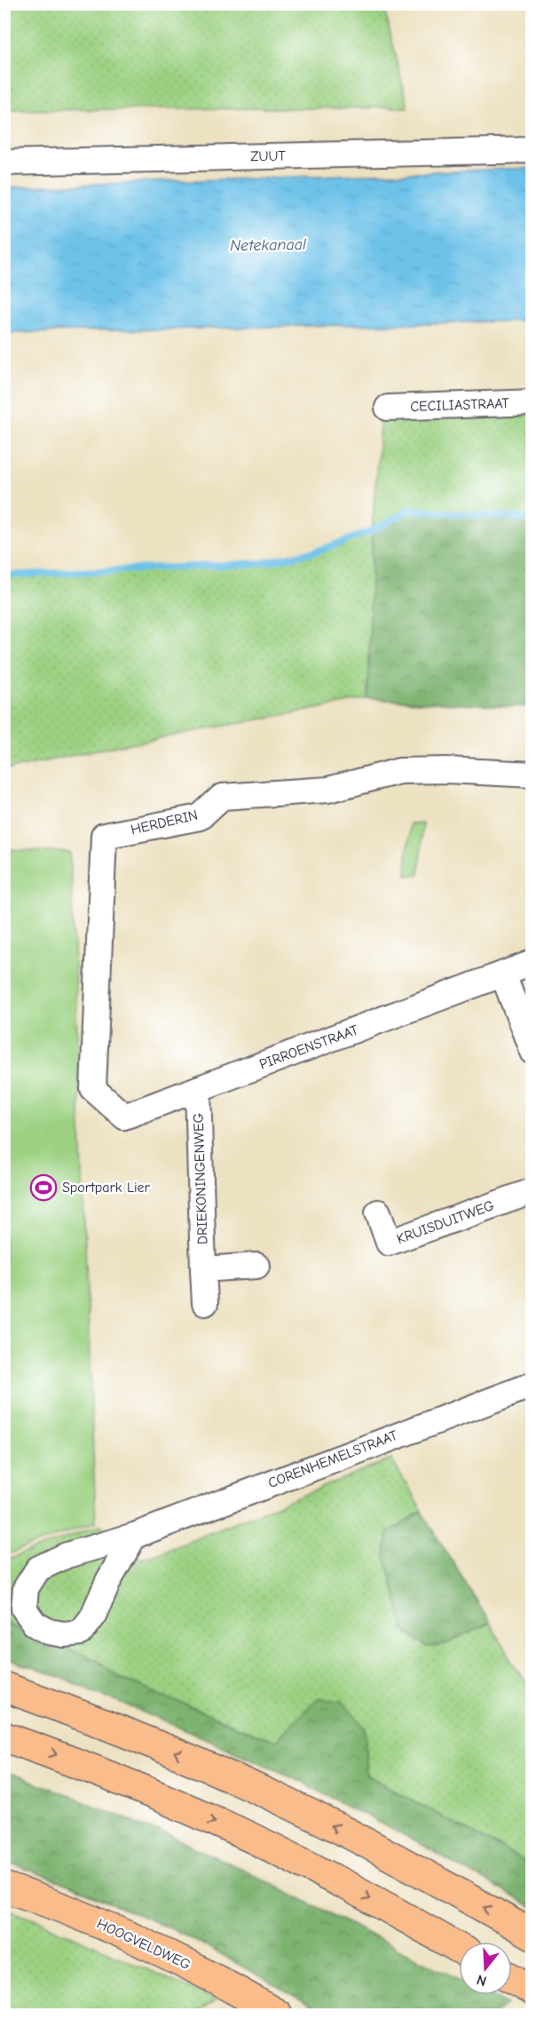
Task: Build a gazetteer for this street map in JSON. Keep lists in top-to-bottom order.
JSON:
{
  "streets": {
    "main road": ["HOOGVELDWEG"],
    "street": [
      "ZUUT",
      "CECILIASTRAAT",
      "HERDERIN",
      "PIRROENSTRAAT",
      "DRIEKONINGENWEG",
      "KRUISDUITWEG",
      "CORENHEMELSTRAAT"
    ]
  },
  "crossings": [
    ["HERDERIN", "PIRROENSTRAAT"],
    ["PIRROENSTRAAT", "DRIEKONINGENWEG"]
  ],
  "water": ["Netekanaal"],
  "places": {
    "sports": ["Sportpark Lier"]
  },
  "north": "bottom"
}
